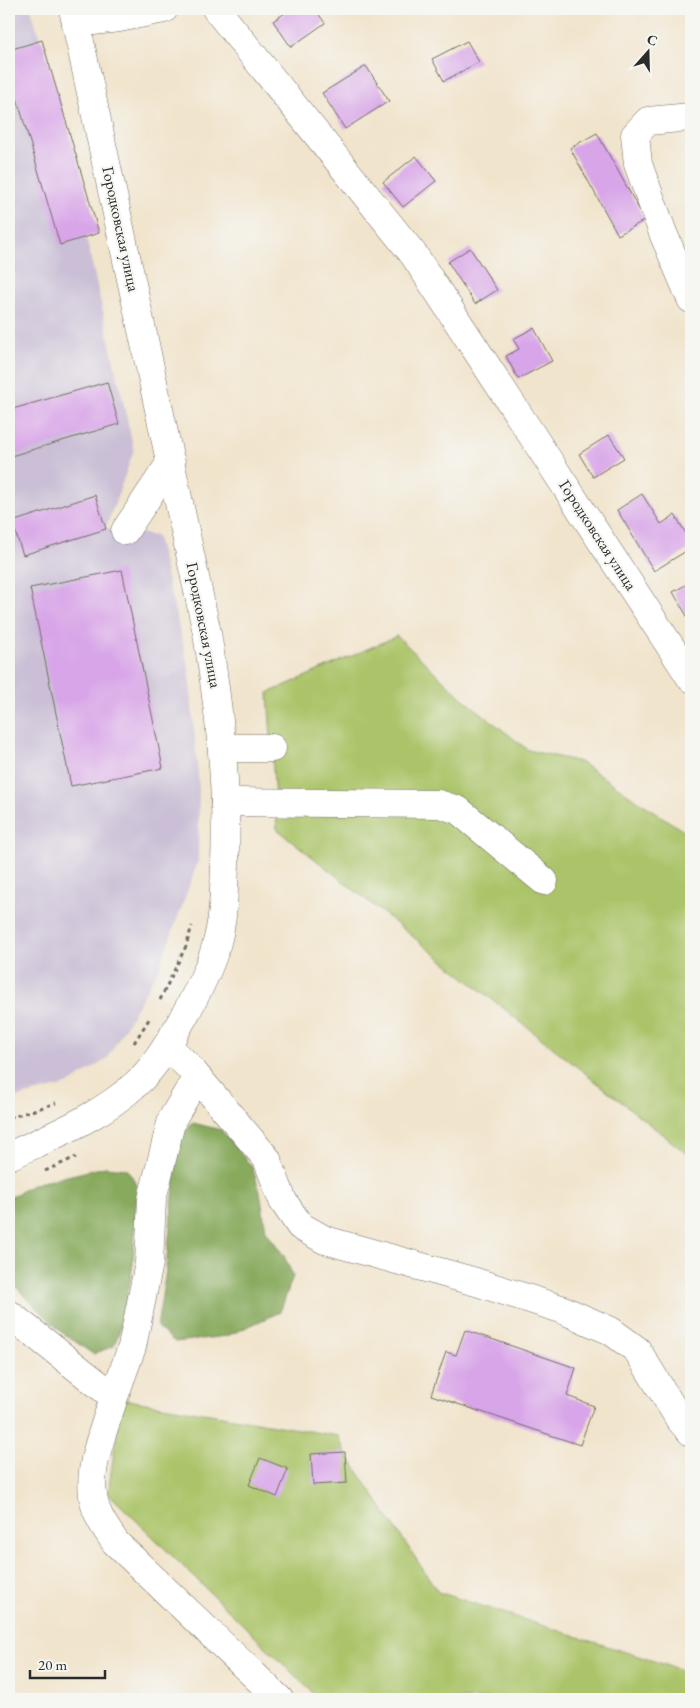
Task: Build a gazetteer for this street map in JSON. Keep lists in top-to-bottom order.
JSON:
{
  "streets": {
    "street": ["Городковская улица"]
  },
  "scale_bar": "20 m",
  "north": "top"
}
